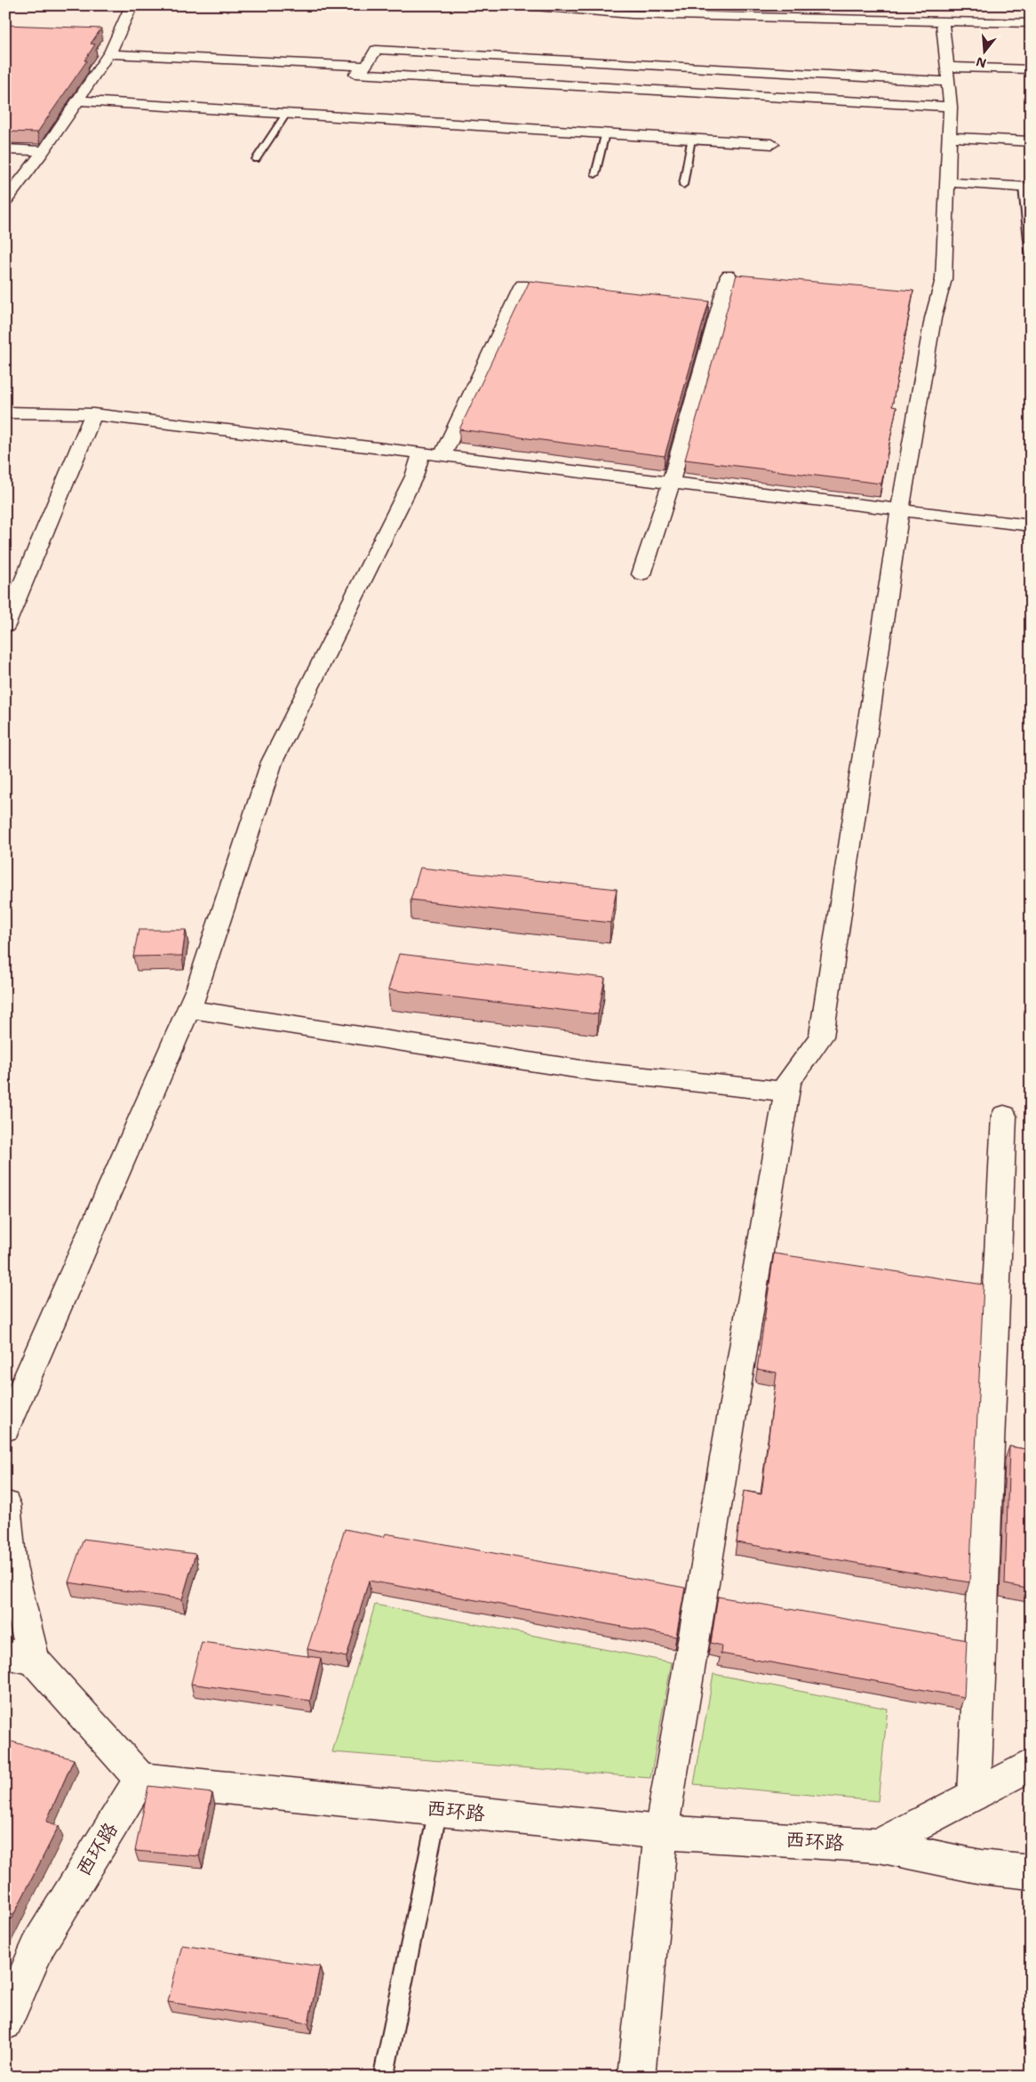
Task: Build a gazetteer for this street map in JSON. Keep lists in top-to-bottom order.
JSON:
{
  "streets": {
    "street": ["西环路"]
  },
  "north": "bottom"
}
